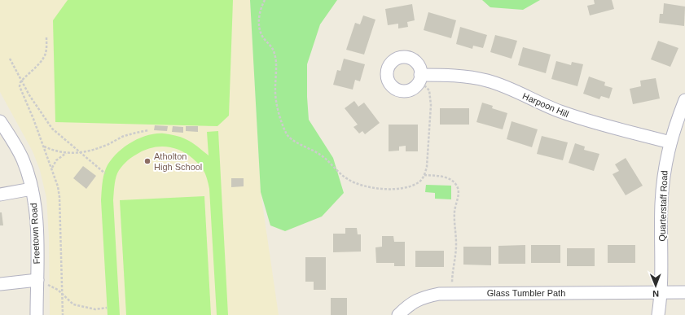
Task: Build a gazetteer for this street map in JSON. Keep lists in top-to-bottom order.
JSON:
{
  "streets": {
    "street": [
      "Harpoon Hill",
      "Quarterstaff Road",
      "Freetown Road",
      "Glass Tumbler Path"
    ]
  },
  "crossings": [
    ["Harpoon Hill", "Quarterstaff Road"],
    ["Quarterstaff Road", "Glass Tumbler Path"]
  ],
  "places": ["Atholton High School"],
  "north": "bottom"
}
